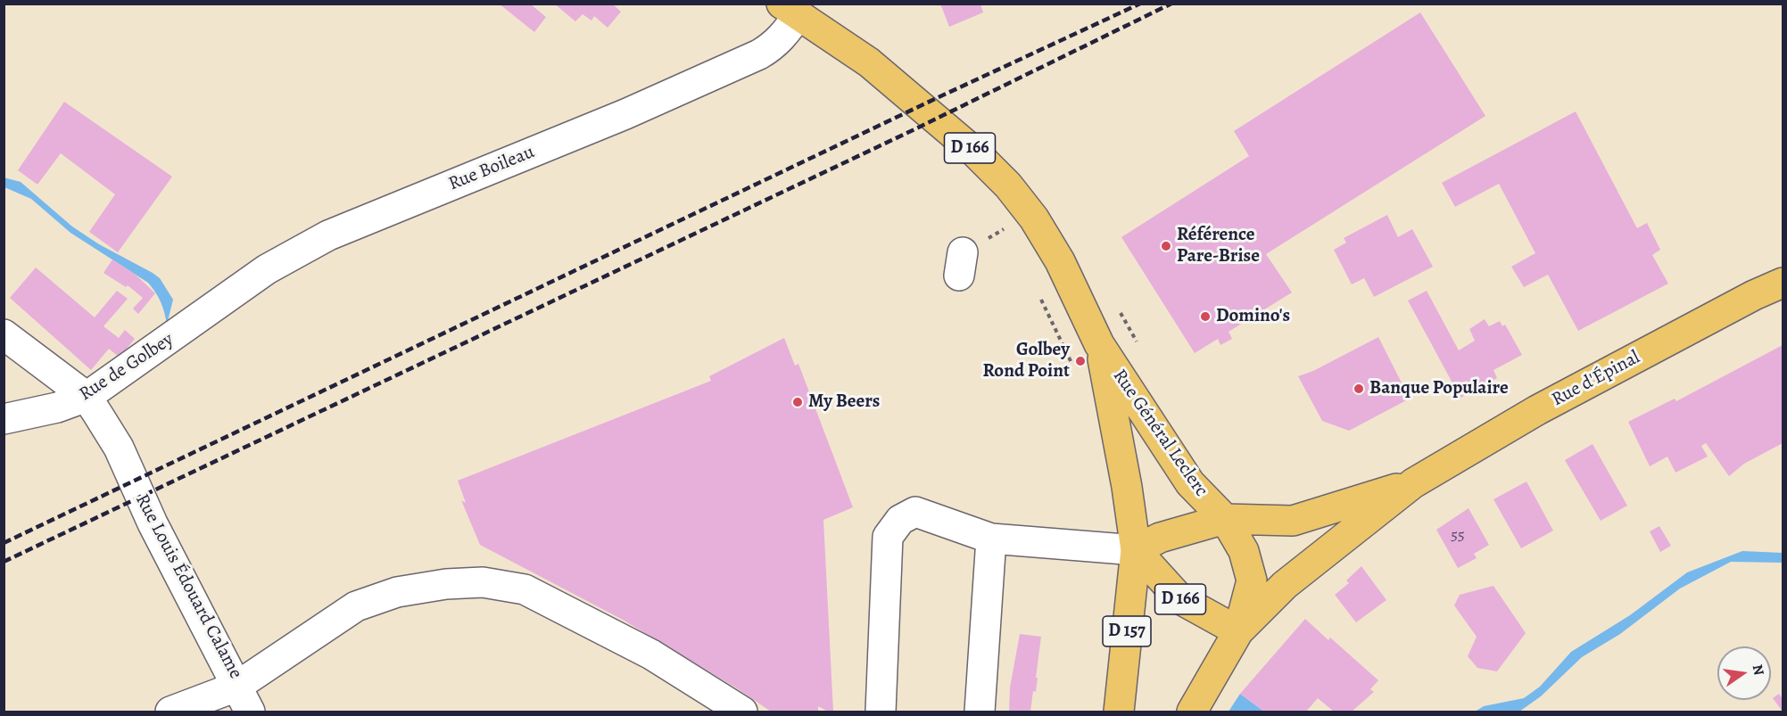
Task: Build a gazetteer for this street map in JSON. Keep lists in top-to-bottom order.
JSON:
{
  "streets": {
    "main road": [
      "D 166",
      "Rue d'Épinal",
      "Rue Général Leclerc",
      "D 157"
    ],
    "street": ["Rue Boileau", "Rue de Golbey", "Rue Louis Édouard Calame"]
  },
  "crossings": [
    ["D 166", "Rue d'Épinal"],
    ["D 166", "Rue Général Leclerc"],
    ["D 166", "D 157"],
    ["Rue Boileau", "Rue de Golbey"],
    ["Rue Boileau", "Rue Général Leclerc"],
    ["Rue de Golbey", "Rue Louis Édouard Calame"],
    ["Rue d'Épinal", "Rue Général Leclerc"],
    ["Rue d'Épinal", "D 157"],
    ["Rue Général Leclerc", "D 157"]
  ],
  "places": [
    "Référence Pare-Brise",
    "Domino's",
    "Golbey Rond Point",
    "Banque Populaire",
    "My Beers"
  ],
  "house_numbers": ["55"],
  "north": "right"
}
